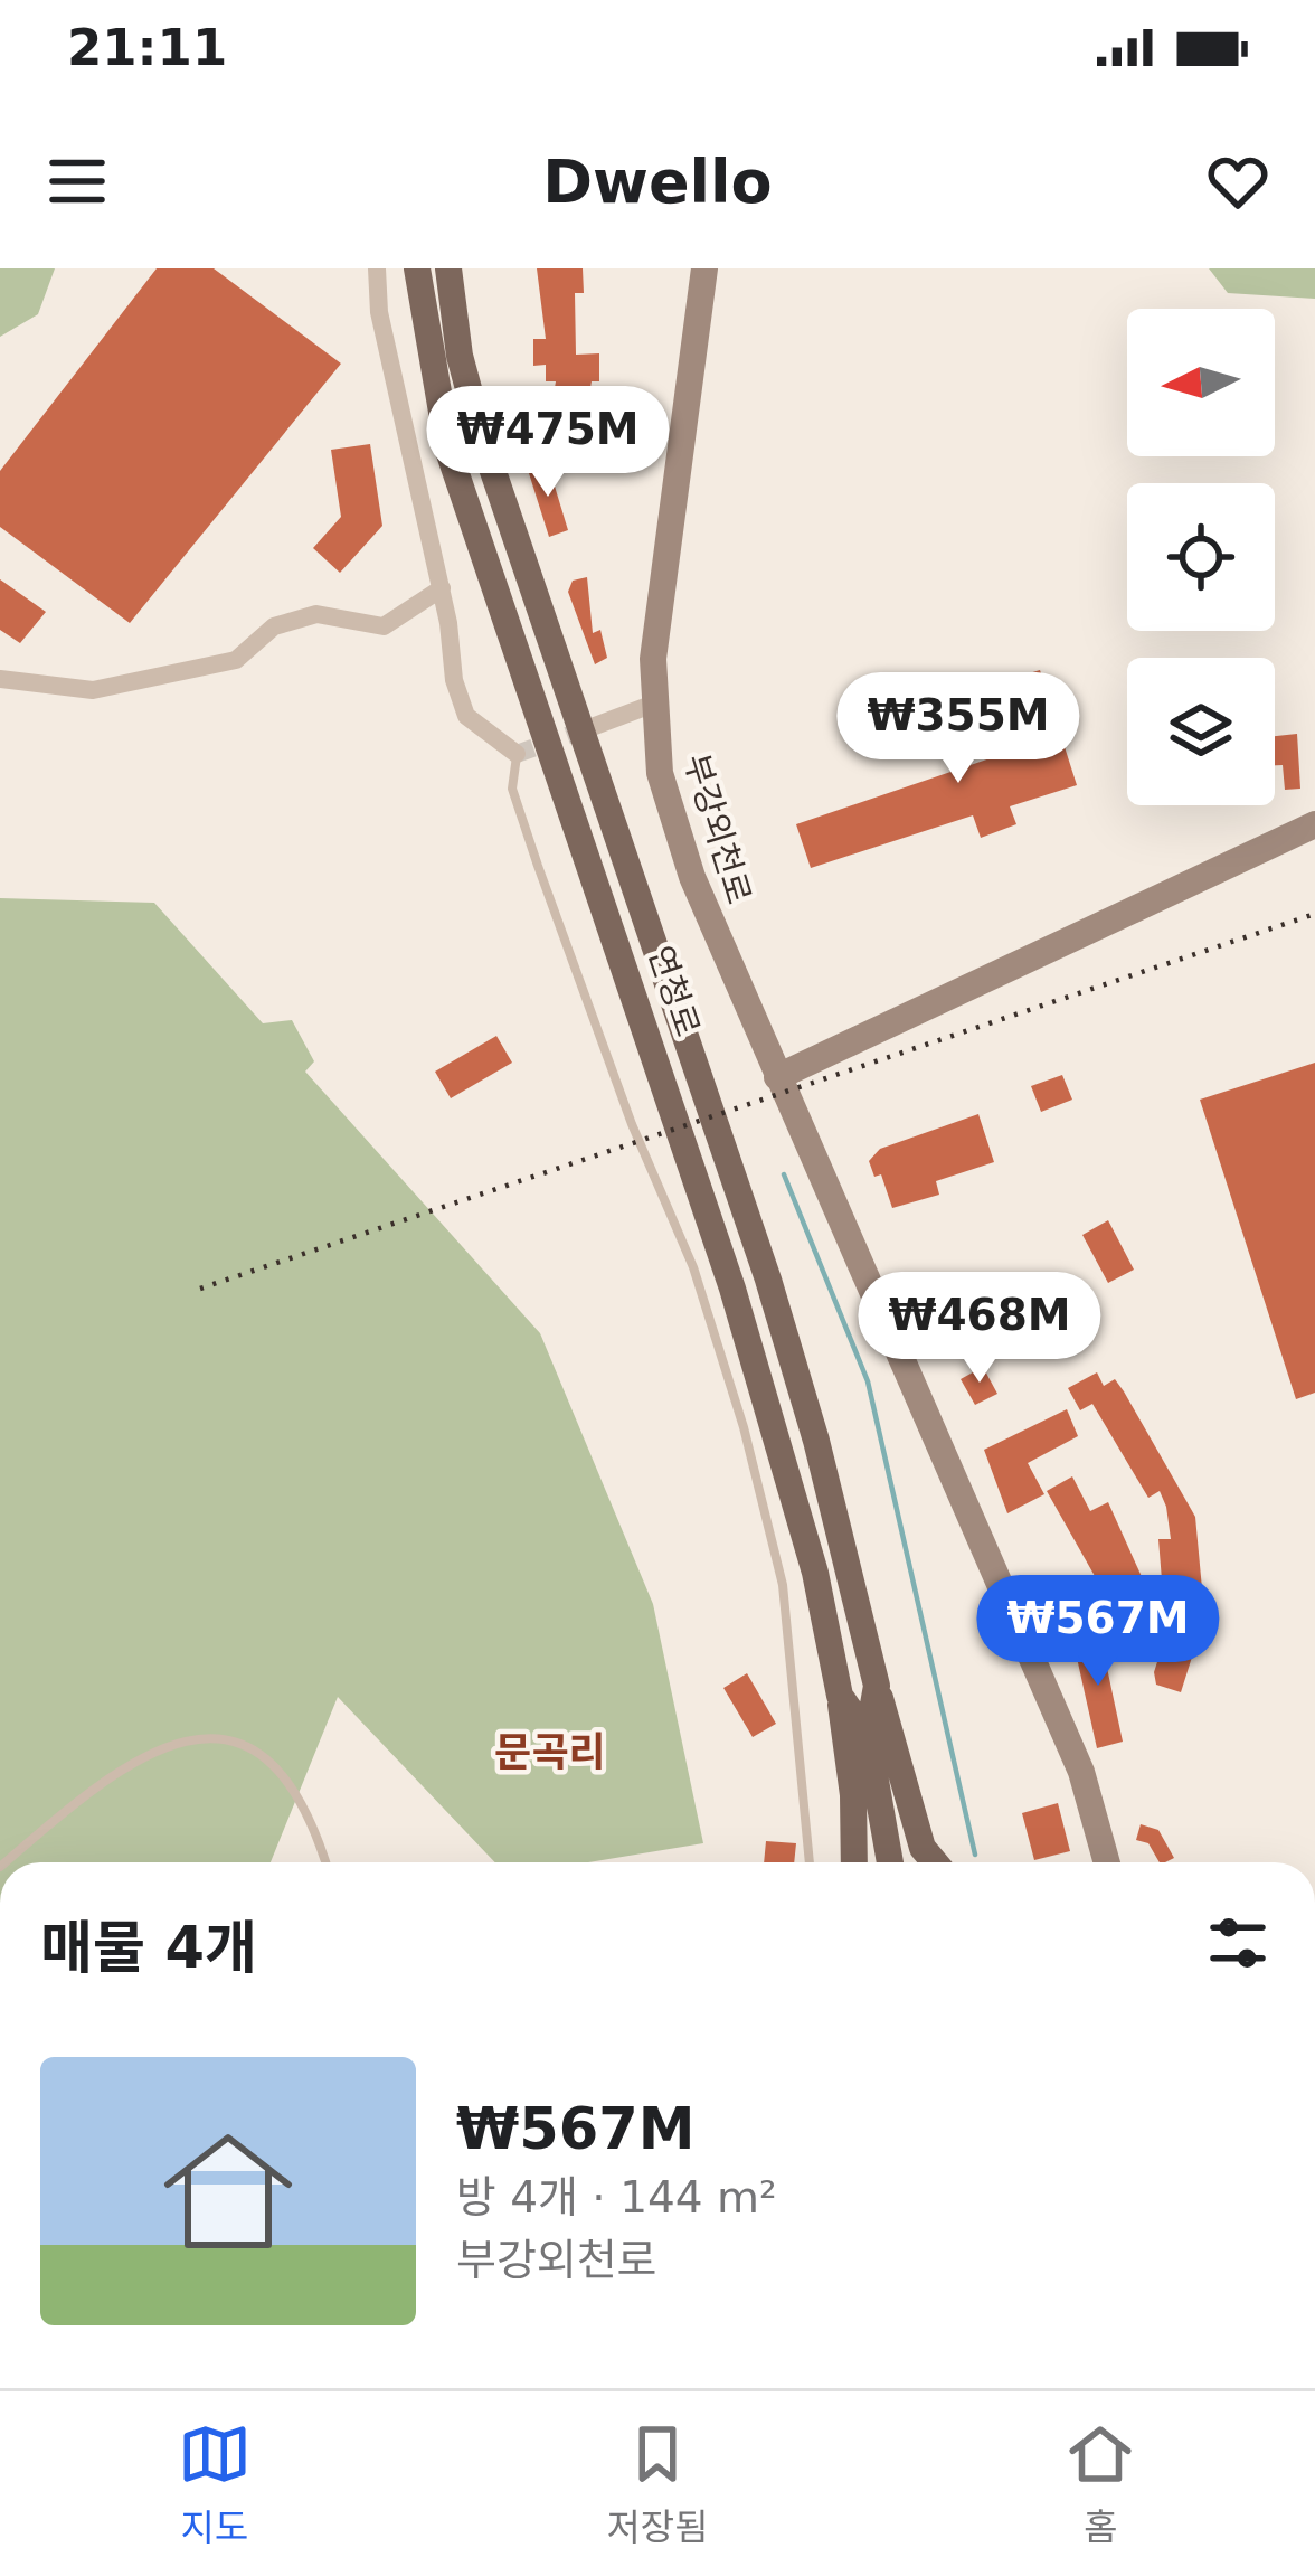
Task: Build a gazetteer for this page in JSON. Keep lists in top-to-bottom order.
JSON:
{
  "streets": {
    "main road": ["부강외천로", "연청로"]
  },
  "districts": ["문곡리"],
  "north": "left",
  "page": {
    "status": "21:11",
    "header": "Dwello",
    "price": [
      "₩475M",
      "₩355M",
      "₩468M",
      "₩567M"
    ],
    "heading": "매물 4개",
    "list": [
      {
        "name": "₩567M",
        "note": "방 4개 · 144 m² · 부강외천로"
      }
    ],
    "tabs": ["지도", "저장됨", "홈"]
  }
}
